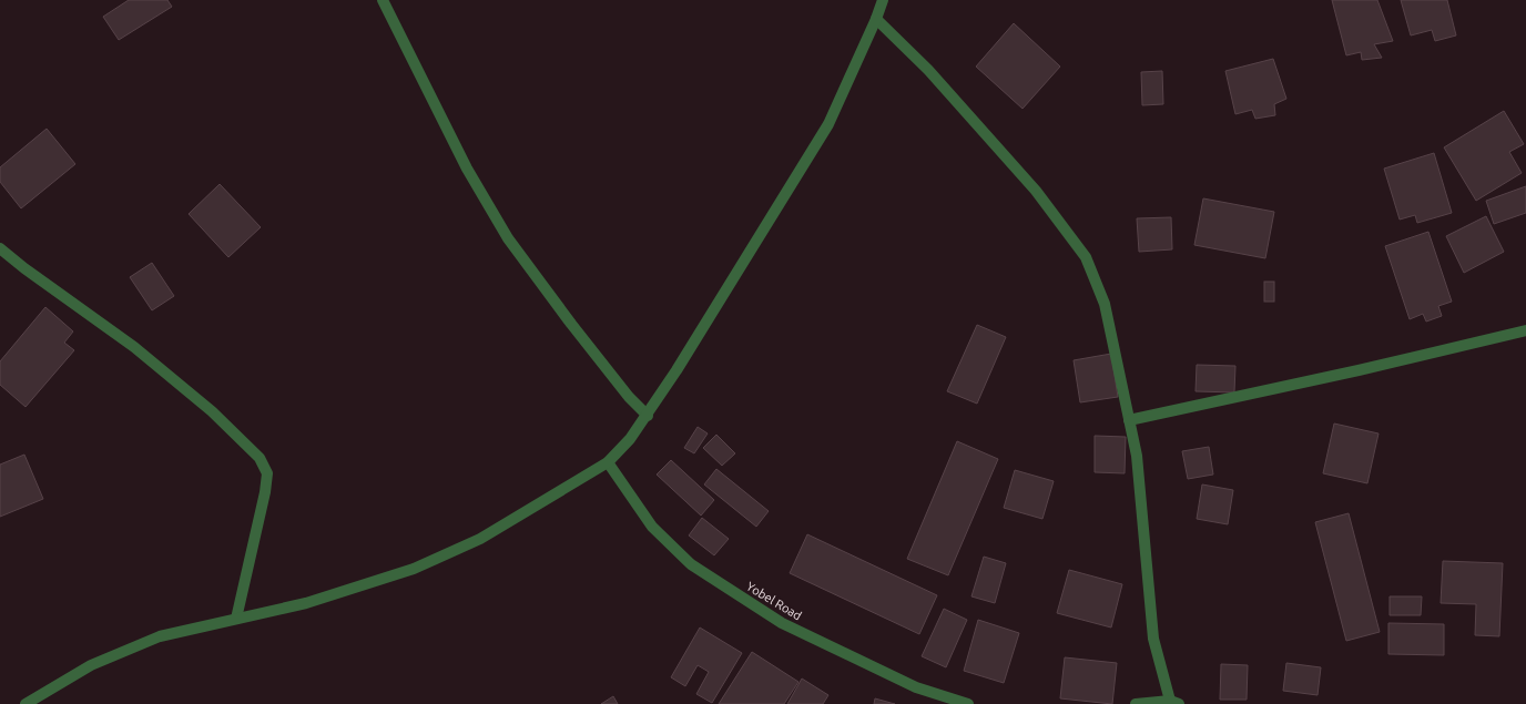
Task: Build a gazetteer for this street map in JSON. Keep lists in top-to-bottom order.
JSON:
{
  "streets": {
    "street": ["Yobel Road"]
  }
}
